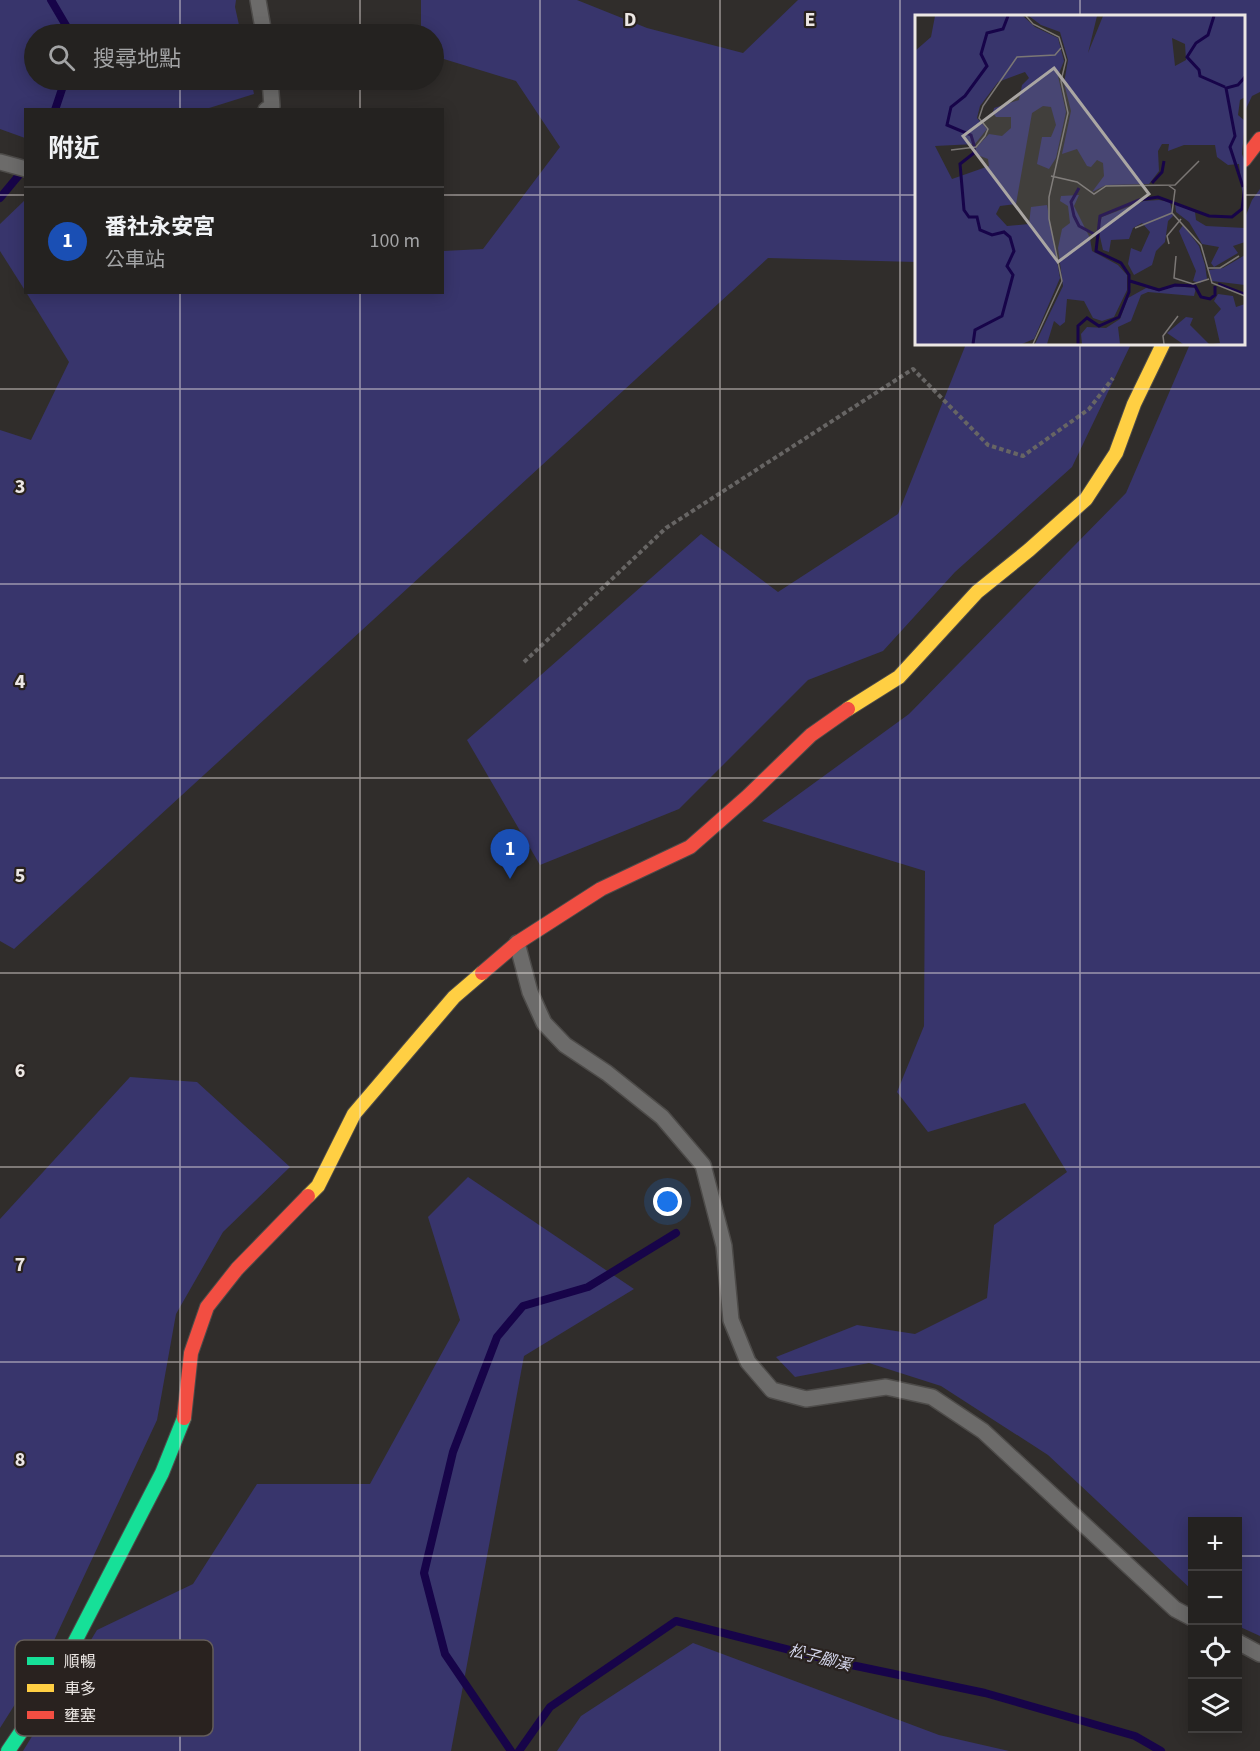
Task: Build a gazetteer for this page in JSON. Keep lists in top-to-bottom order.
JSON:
{
  "water": ["松子腳溪"],
  "legend": ["順暢", "車多", "壅塞"],
  "page": {
    "search": "搜尋地點",
    "heading": "附近",
    "list": [
      {
        "mark": "1",
        "name": "番社永安宮",
        "note": "公車站",
        "value": "100 m"
      }
    ],
    "pins": "1",
    "map_buttons": ["+", "−"]
  },
  "grid": {
    "columns": ["D", "E"],
    "rows": [
      "3",
      "4",
      "5",
      "6",
      "7",
      "8"
    ]
  }
}
